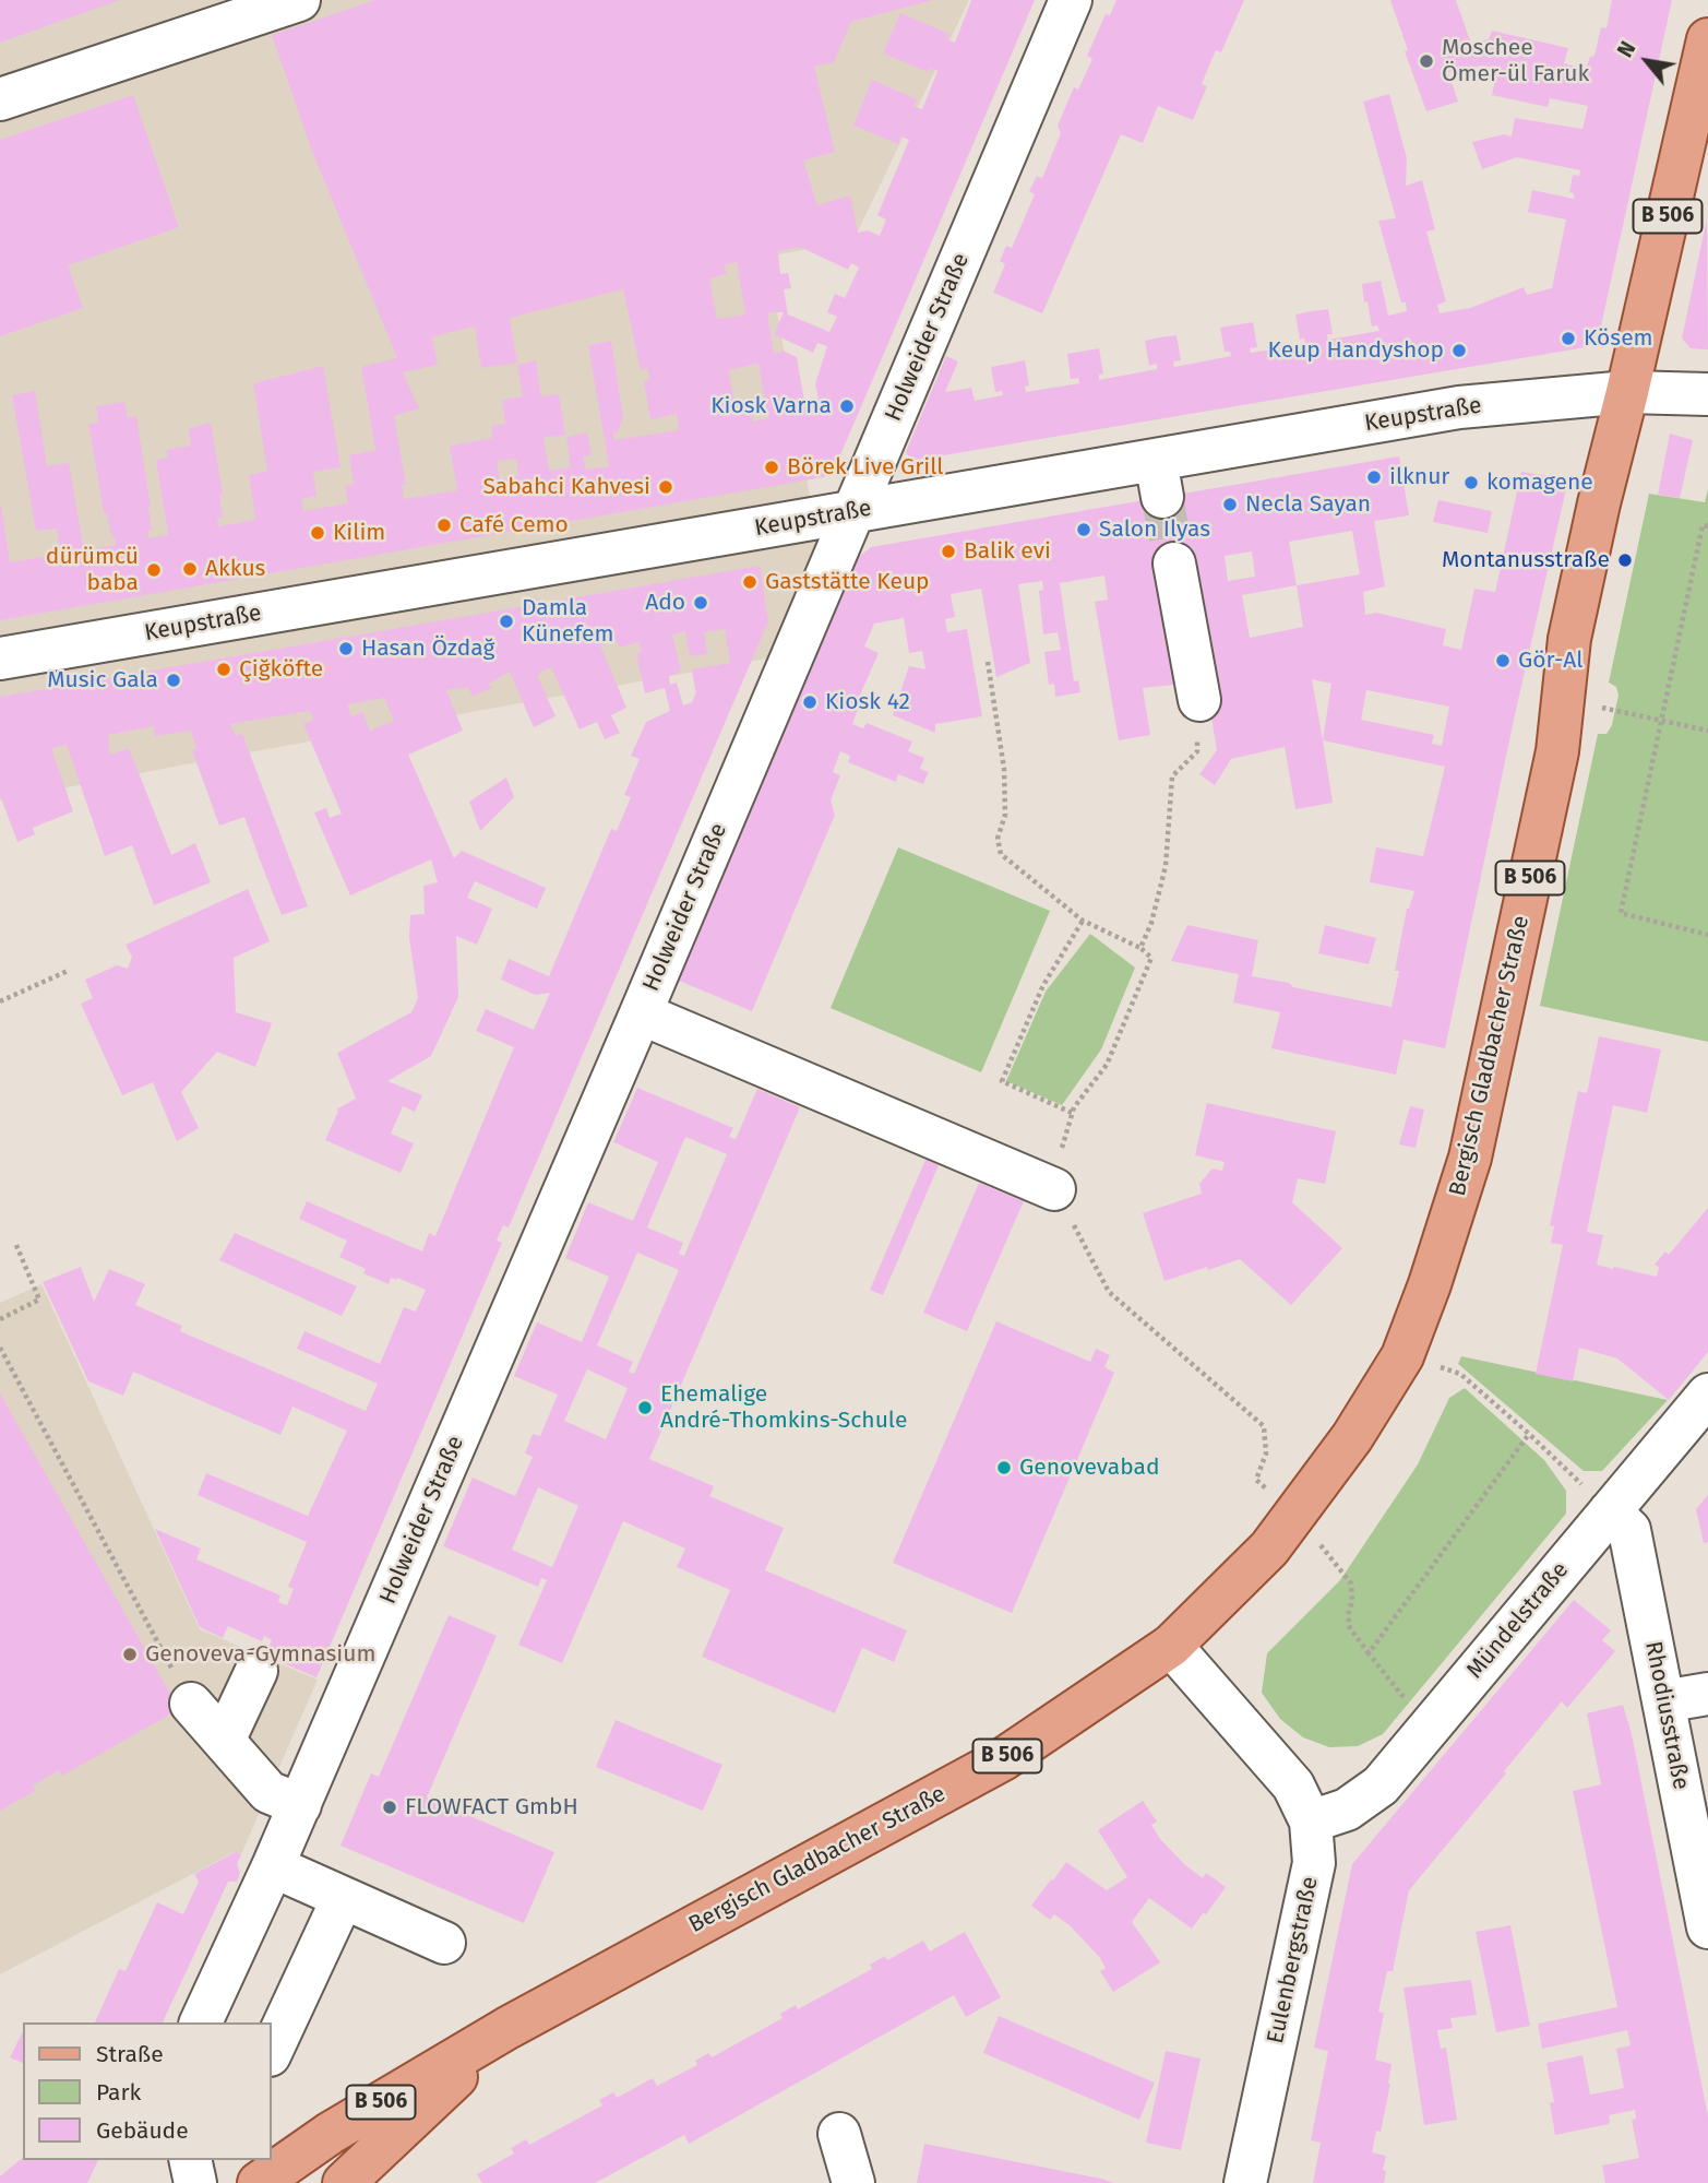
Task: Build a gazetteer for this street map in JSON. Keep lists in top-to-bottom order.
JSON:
{
  "streets": {
    "main road": ["B 506", "Bergisch Gladbacher Straße"],
    "street": [
      "Holweider Straße",
      "Keupstraße",
      "Mündelstraße",
      "Rhodiusstraße",
      "Eulenbergstraße"
    ]
  },
  "crossings": [
    ["Holweider Straße", "Keupstraße"],
    ["Keupstraße", "Bergisch Gladbacher Straße"],
    ["Bergisch Gladbacher Straße", "Eulenbergstraße"],
    ["Mündelstraße", "Rhodiusstraße"],
    ["Mündelstraße", "Eulenbergstraße"]
  ],
  "places": [
    "Moschee Ömer-ül Faruk",
    "Kösem",
    "Keup Handyshop",
    "Kiosk Varna",
    "Börek Live Grill",
    "ilknur",
    "komagene",
    "Sabahci Kahvesi",
    "Necla Sayan",
    "Café Cemo",
    "Salon Ilyas",
    "Kilim",
    "Balik evi",
    "Montanusstraße",
    "Akkus",
    "dürümcü baba",
    "Gaststätte Keup",
    "Ado",
    "Damla Künefem",
    "Hasan Özdağ",
    "Gör-Al",
    "Çiğköfte",
    "Music Gala",
    "Kiosk 42",
    "Ehemalige André-Thomkins-Schule",
    "Genovevabad",
    "Genoveva-Gymnasium",
    "FLOWFACT GmbH"
  ],
  "legend": ["Straße", "Park", "Gebäude"],
  "north": "top left"
}
